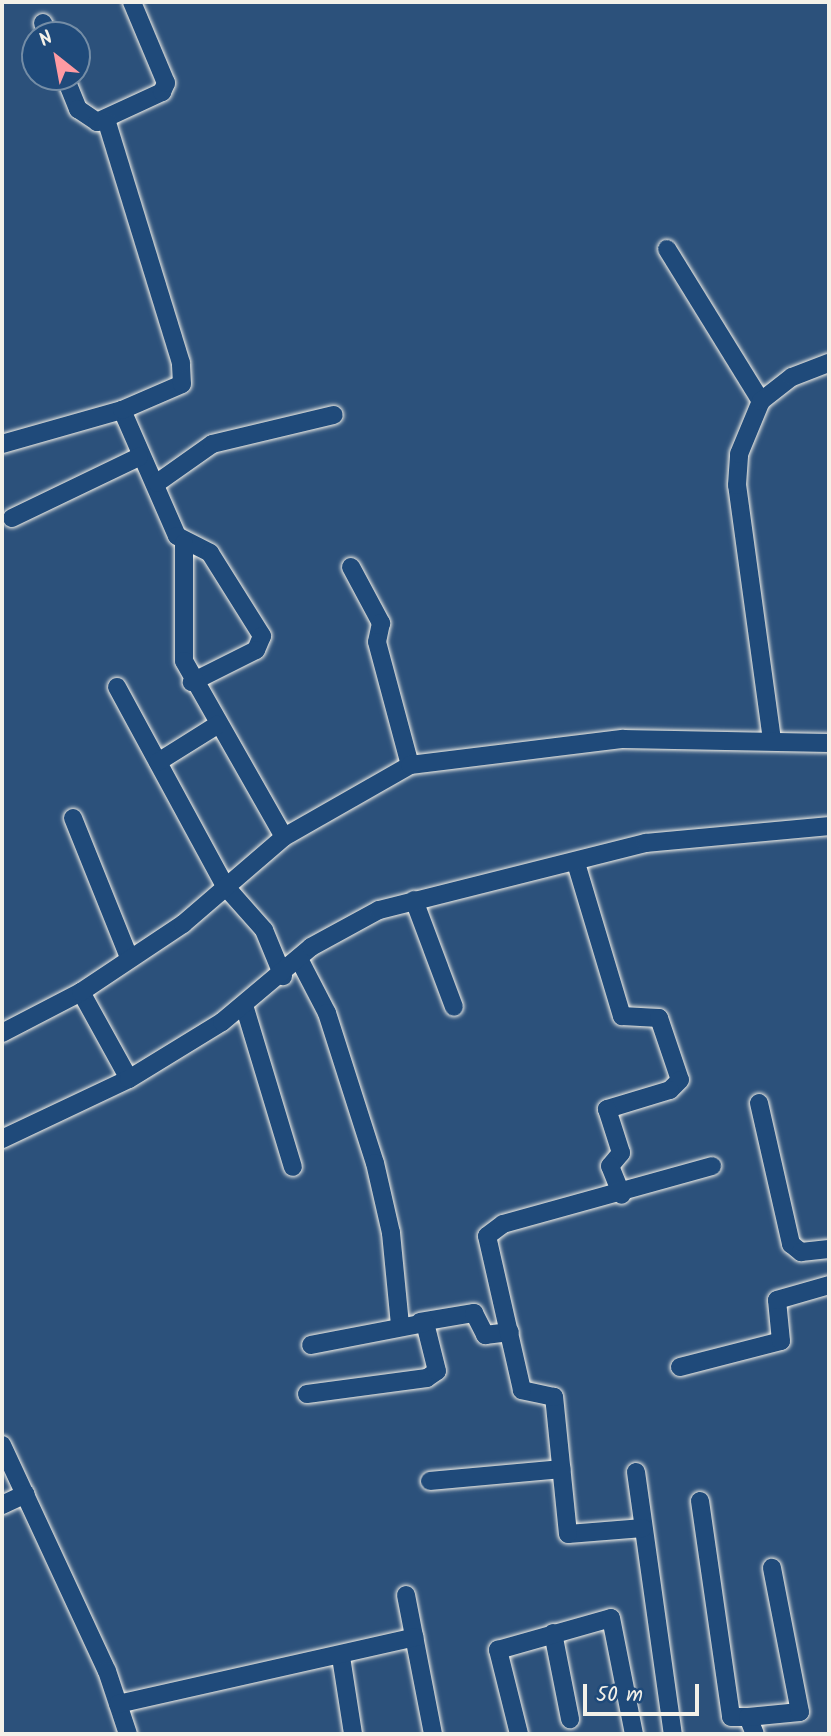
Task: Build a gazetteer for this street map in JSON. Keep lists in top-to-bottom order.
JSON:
{
  "scale_bar": "50 m",
  "north": "top left"
}
